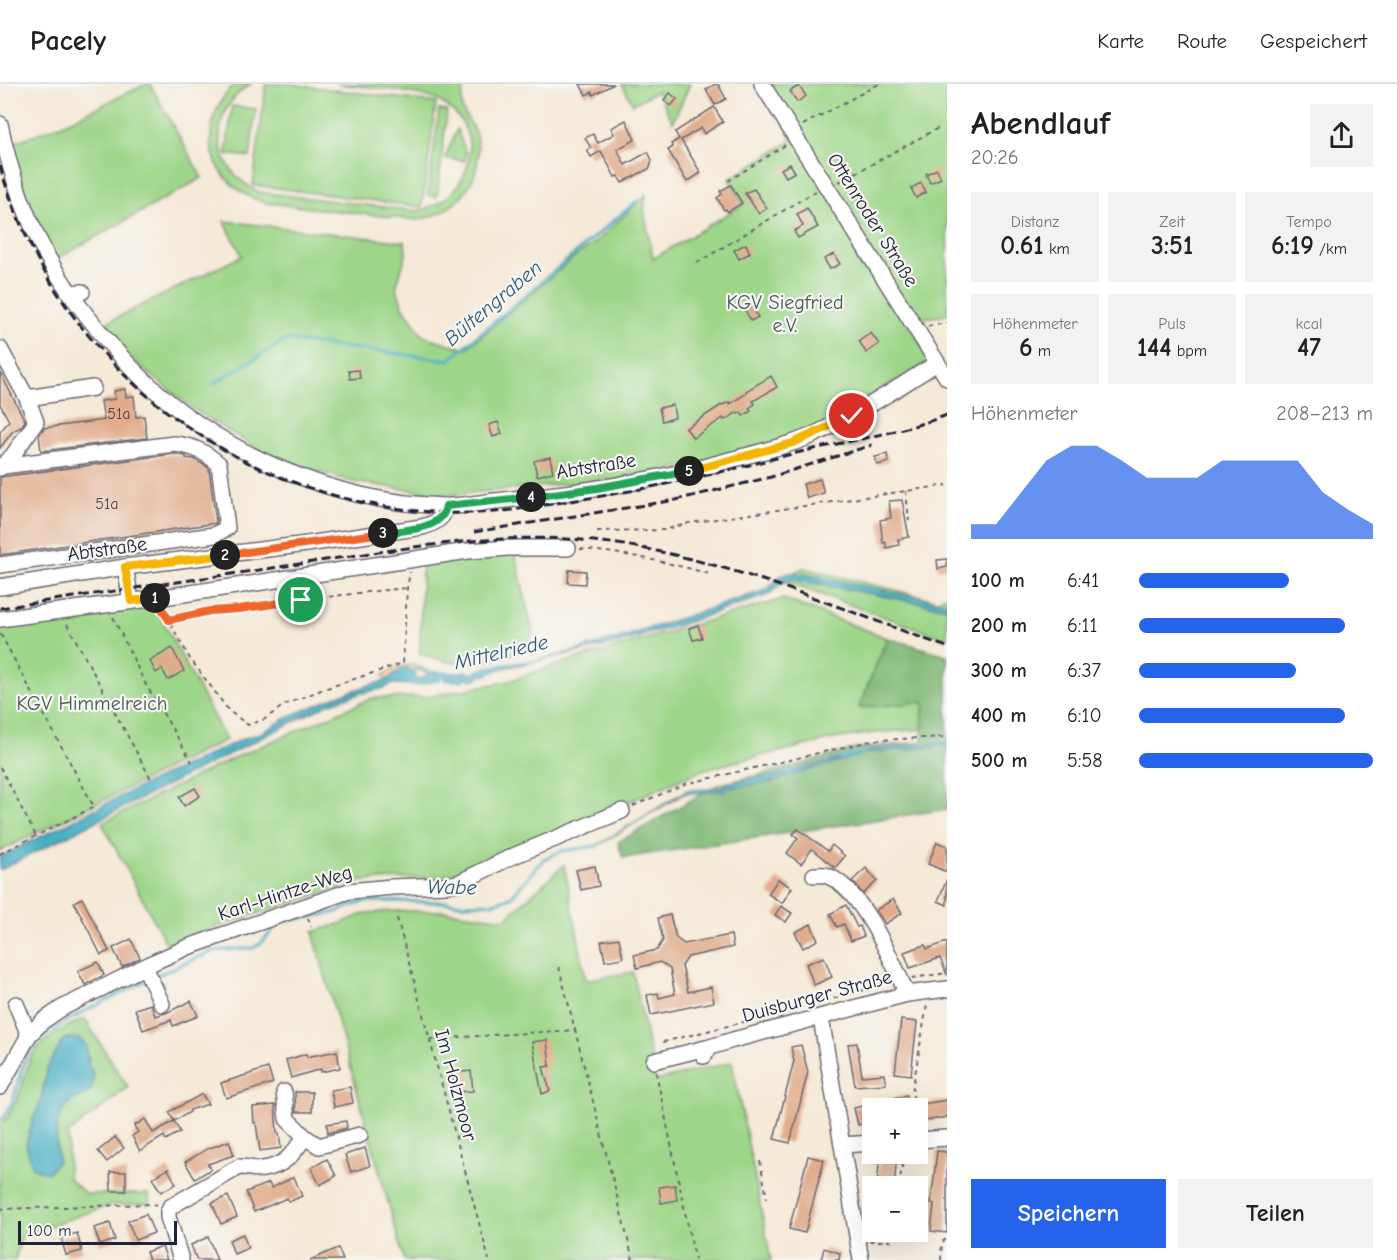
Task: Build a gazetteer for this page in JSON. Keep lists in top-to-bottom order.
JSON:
{
  "streets": {
    "street": [
      "Ottenroder Straße",
      "Abtstraße",
      "Karl-Hintze-Weg",
      "Duisburger Straße"
    ],
    "path": ["Im Holzmoor"]
  },
  "crossings": [
    ["Ottenroder Straße", "Abtstraße"]
  ],
  "water": ["Bültengraben", "Mittelriede", "Wabe"],
  "parks": ["KGV Siegfried e.V.", "KGV Himmelreich"],
  "house_numbers": ["51a", "51a"],
  "scale_bar": "100 m",
  "page": {
    "header": "Pacely",
    "nav": ["Karte", "Route", "Gespeichert"],
    "heading": ["Abendlauf", "20:26"],
    "stats": [
      ["Distanz", "0.61 km"],
      ["Zeit", "3:51"],
      ["Tempo", "6:19 /km"],
      ["Höhenmeter", "6 m"],
      ["Puls", "144 bpm"],
      ["kcal", "47"]
    ],
    "chart": ["Höhenmeter", "208–213 m"],
    "pins": [
      "5",
      "4",
      "3",
      "2",
      "1"
    ],
    "list": [
      {
        "name": "100 m",
        "note": "6:41"
      },
      {
        "name": "200 m",
        "note": "6:11"
      },
      {
        "name": "300 m",
        "note": "6:37"
      },
      {
        "name": "400 m",
        "note": "6:10"
      },
      {
        "name": "500 m",
        "note": "5:58"
      }
    ],
    "map_buttons": ["+", "−"],
    "buttons": ["Speichern", "Teilen"],
    "scale": "100 m"
  }
}
